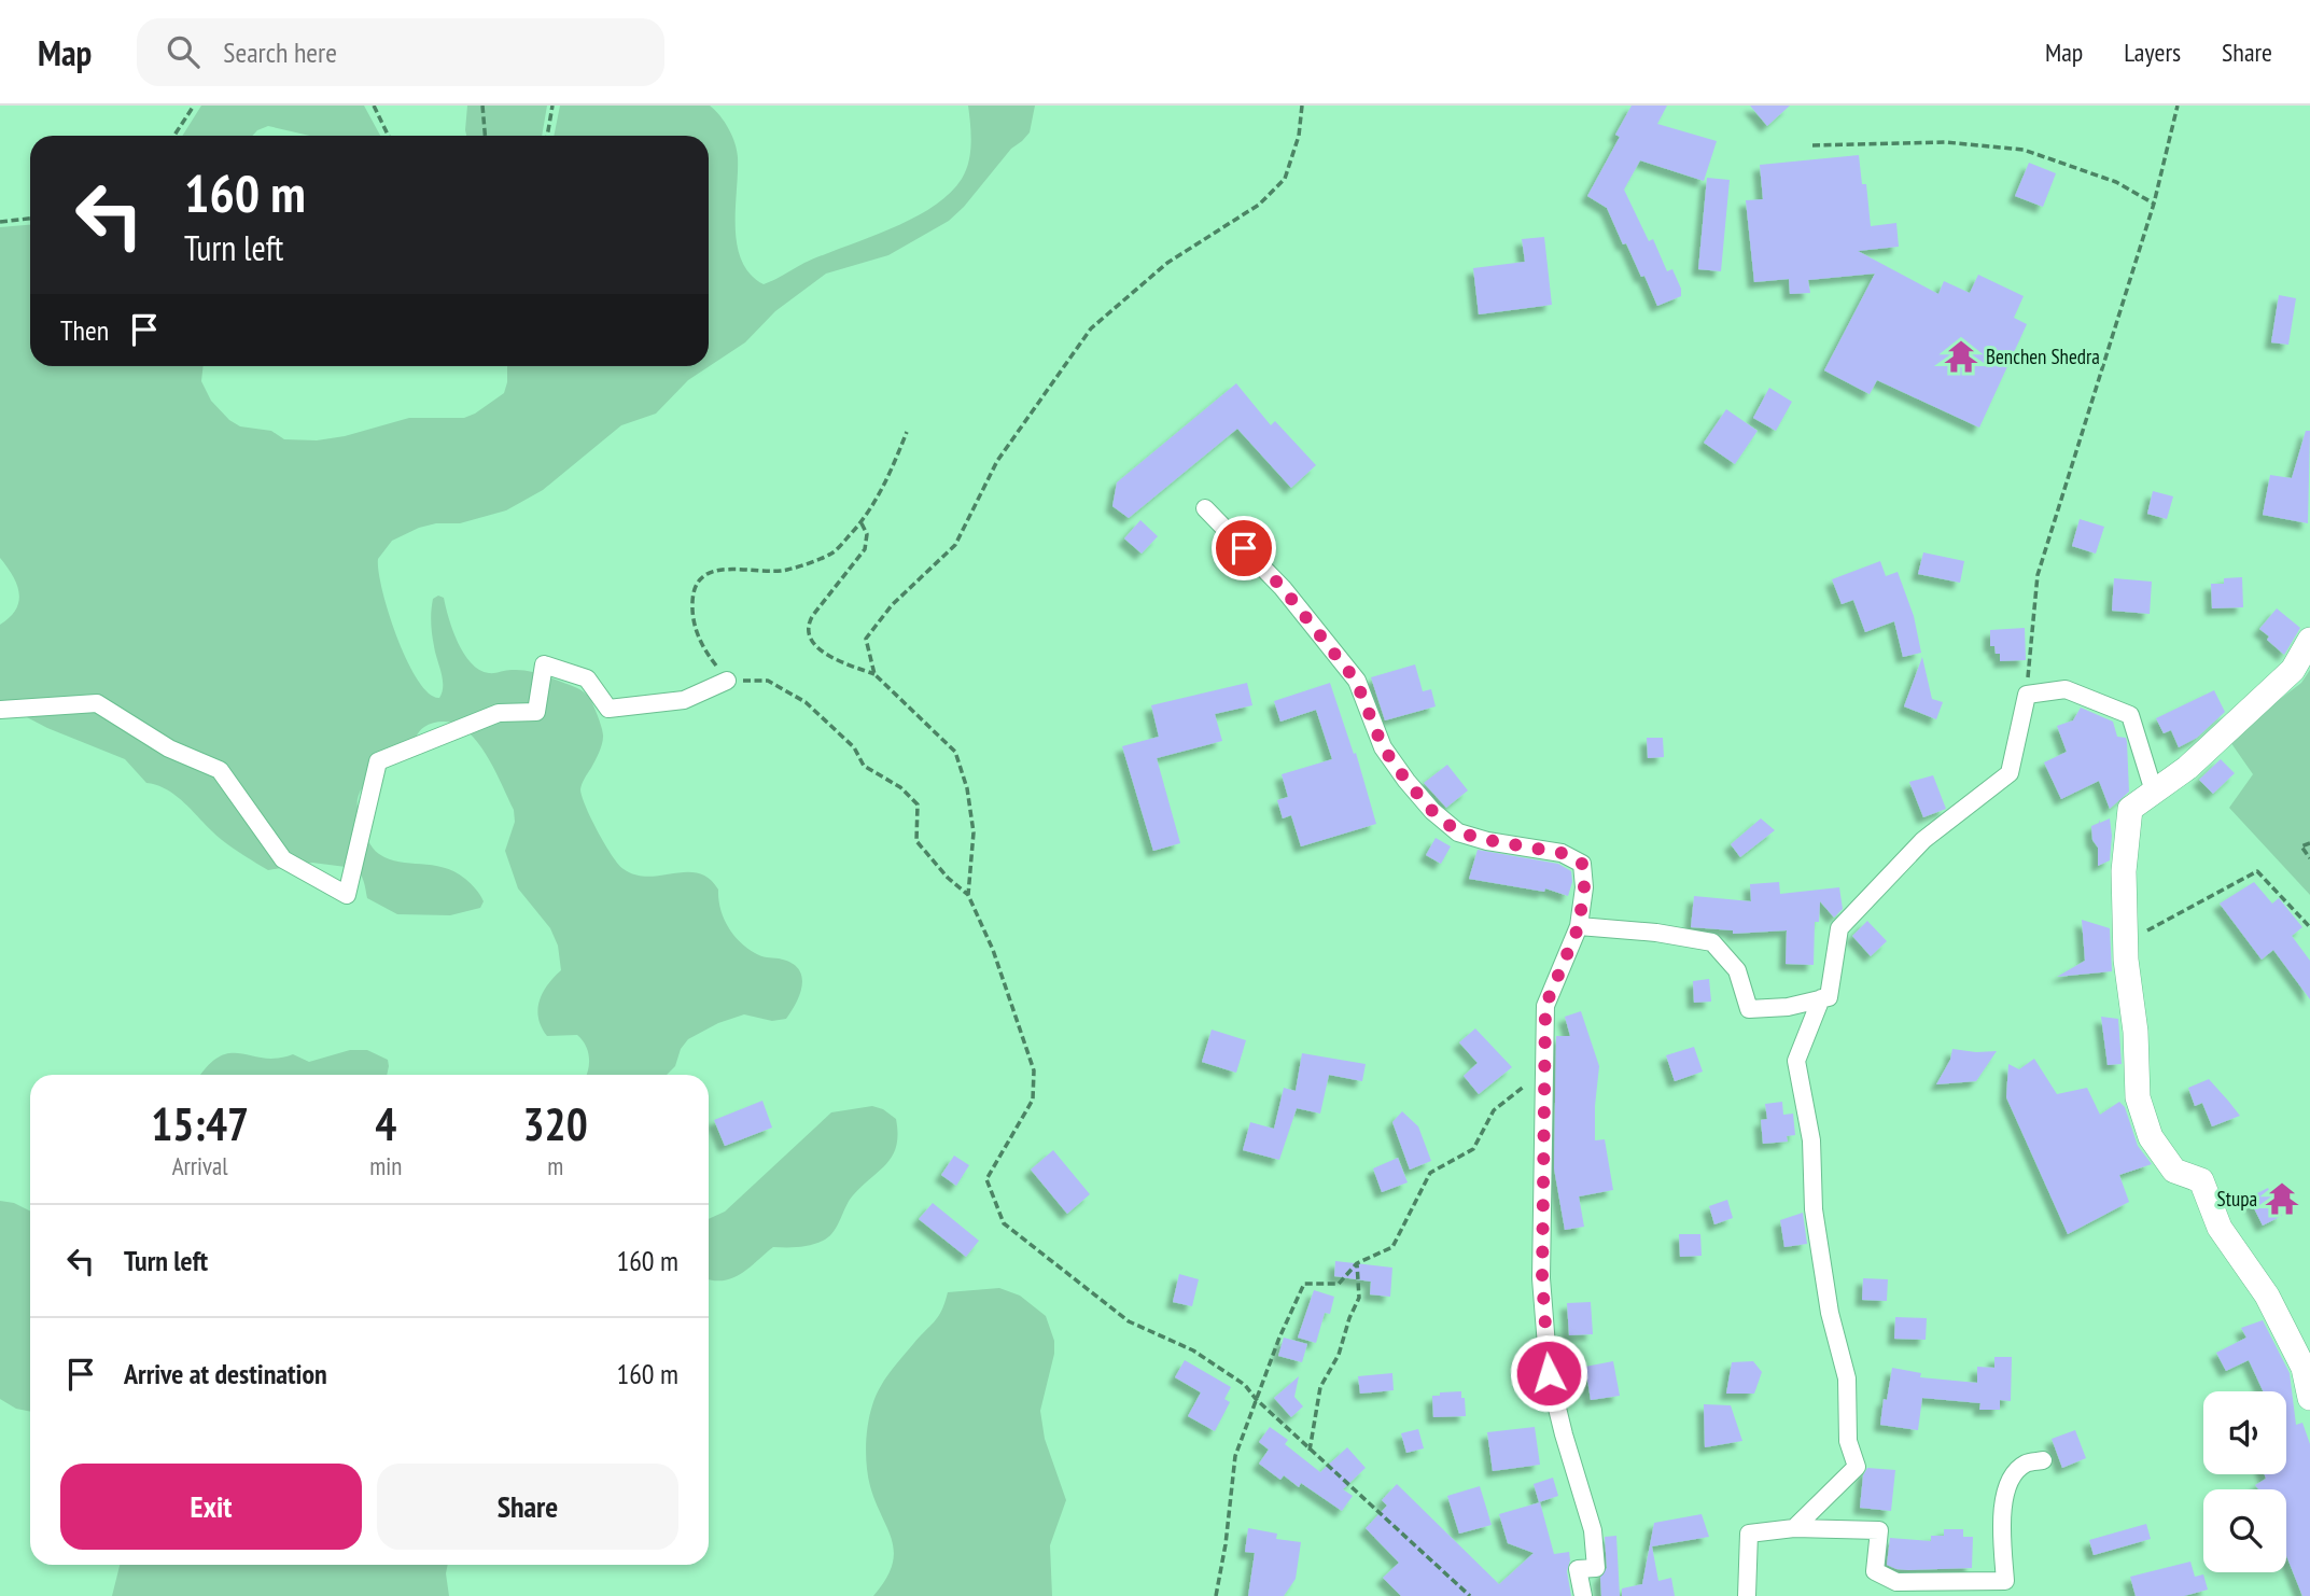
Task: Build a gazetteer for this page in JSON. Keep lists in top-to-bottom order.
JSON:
{
  "places": {
    "temple": ["Benchen Shedra", "Stupa"]
  },
  "page": {
    "header": "Map",
    "search": "Search here",
    "nav": ["Map", "Layers", "Share"],
    "turn": ["160 m", "Turn left"],
    "then": "Then",
    "eta": [
      "15:47",
      "Arrival",
      "4",
      "min",
      "320",
      "m"
    ],
    "list": [
      {
        "name": "Turn left",
        "value": "160 m"
      },
      {
        "name": "Arrive at destination",
        "value": "160 m"
      }
    ],
    "buttons": ["Exit", "Share"]
  }
}
